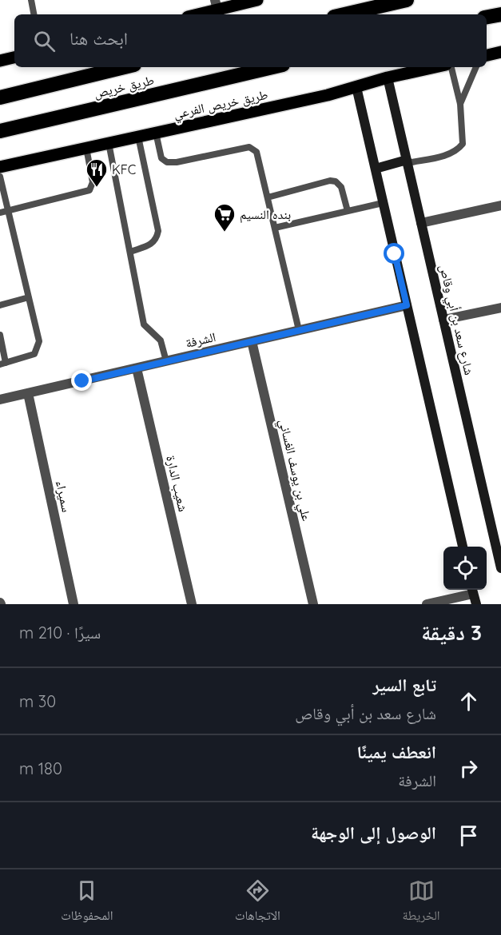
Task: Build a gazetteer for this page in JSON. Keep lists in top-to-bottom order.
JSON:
{
  "streets": {
    "highway": ["طريق خريص"],
    "main road": ["طريق خريص الفرعي", "شارع سعد بن أبي وقاص"],
    "street": [
      "الشرفة",
      "علي بن يوسف الغساني",
      "شعيب الدارة",
      "سميراء"
    ]
  },
  "crossings": [
    ["طريق خريص الفرعي", "شارع سعد بن أبي وقاص"],
    ["الشرفة", "علي بن يوسف الغساني"],
    ["الشرفة", "شعيب الدارة"],
    ["الشرفة", "سميراء"]
  ],
  "places": {
    "restaurant": ["KFC"],
    "supermarket": ["بنده النسيم"]
  },
  "page": {
    "search": "ابحث هنا",
    "heading": ["3 دقيقة", "سيرًا · 210 m"],
    "list": [
      ["تابع السير", "شارع سعد بن أبي وقاص", "30 m"],
      ["انعطف يمينًا", "الشرفة", "180 m"],
      "الوصول إلى الوجهة"
    ],
    "nav": ["الخريطة", "الاتجاهات", "المحفوظات"]
  }
}
